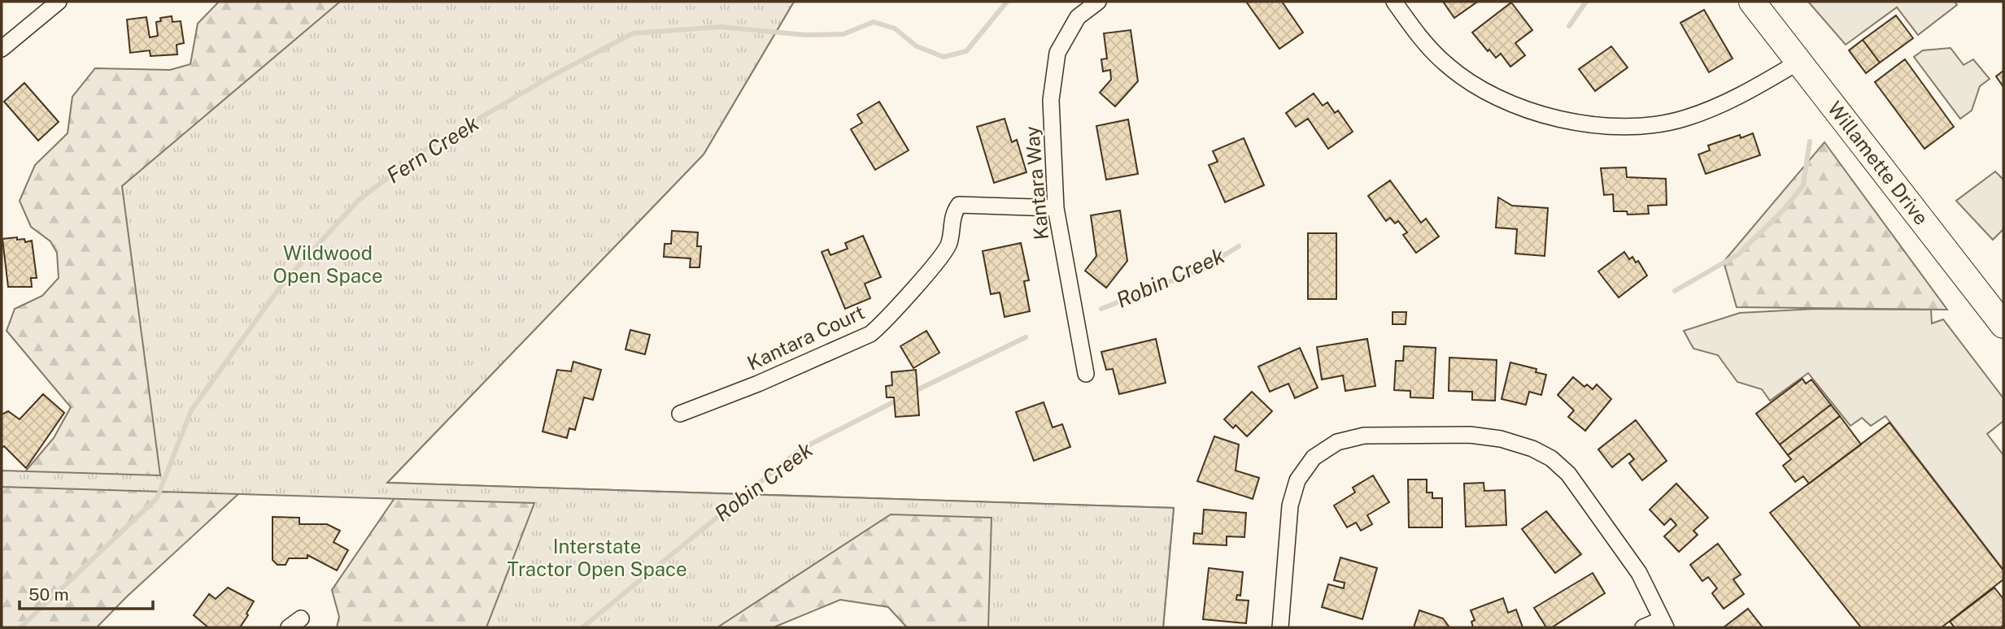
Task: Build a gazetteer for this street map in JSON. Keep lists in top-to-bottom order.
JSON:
{
  "streets": {
    "main road": ["Willamette Drive"],
    "street": ["Kantara Way", "Kantara Court"]
  },
  "crossings": [
    ["Kantara Way", "Kantara Court"]
  ],
  "water": ["Fern Creek", "Robin Creek"],
  "parks": ["Wildwood Open Space", "Interstate Tractor Open Space"],
  "scale_bar": "50 m"
}
